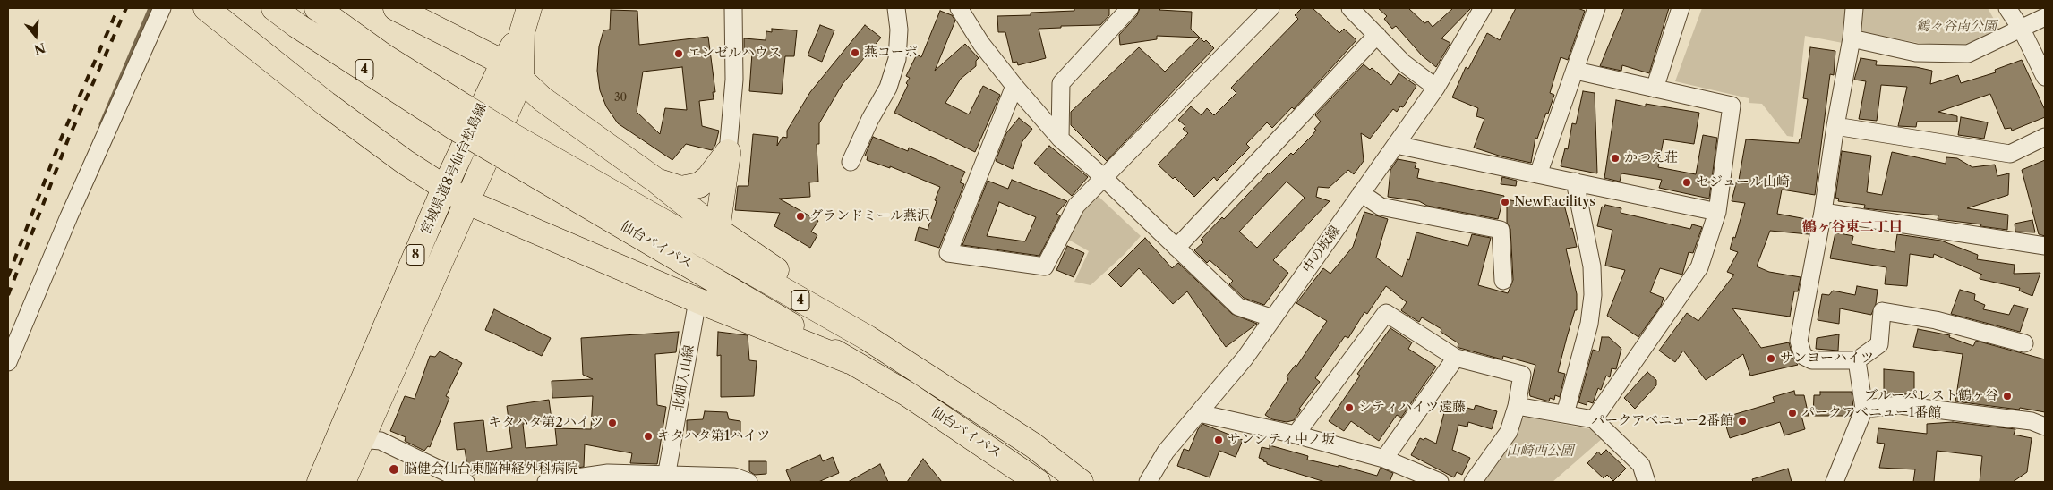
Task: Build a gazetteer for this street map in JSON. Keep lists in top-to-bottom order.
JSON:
{
  "streets": {
    "main road": [
      "4",
      "宮城県道8号仙台松島線",
      "仙台バイパス",
      "8"
    ],
    "street": ["中の坂線", "北畑入山線"]
  },
  "districts": ["鶴ヶ谷東二丁目"],
  "parks": ["鶴々谷南公園", "山崎西公園"],
  "places": [
    "燕コーポ",
    "エンゼルハウス",
    "かつえ荘",
    "セジュール山崎",
    "NewFacilitys",
    "グランドミール燕沢",
    "サンヨーハイツ",
    "ブルーパレスト鶴ヶ谷",
    "シティハイツ遠藤",
    "パークアベニュー1番館",
    "パークアベニュー2番館",
    "キタハタ第2ハイツ",
    "キタハタ第1ハイツ",
    "サンシティ中ノ坂",
    "脳健会仙台東脳神経外科病院"
  ],
  "house_numbers": ["30"],
  "north": "bottom"
}
